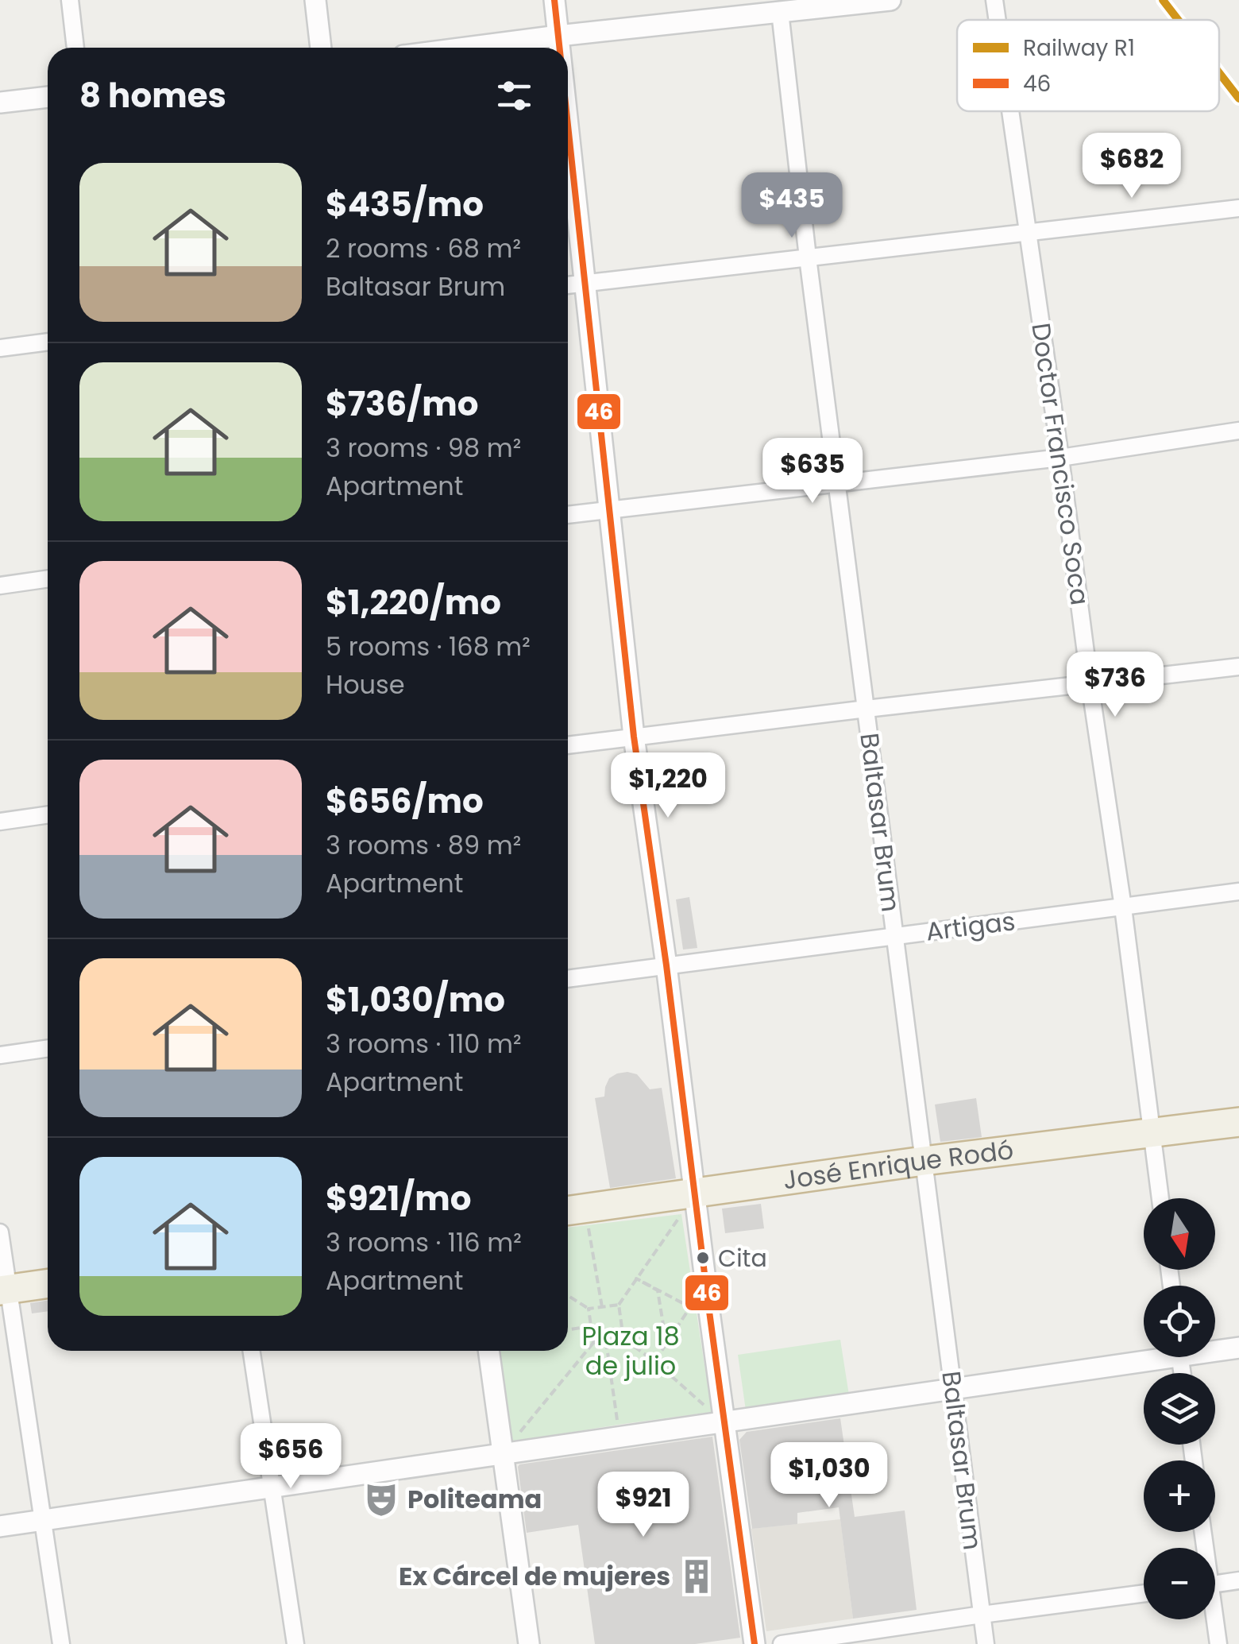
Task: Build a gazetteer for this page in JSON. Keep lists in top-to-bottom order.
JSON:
{
  "streets": {
    "highway": ["José Enrique Rodó"],
    "street": ["Doctor Francisco Soca", "Baltasar Brum", "Artigas"]
  },
  "crossings": [
    ["Doctor Francisco Soca", "Artigas"],
    ["Doctor Francisco Soca", "José Enrique Rodó"],
    ["Baltasar Brum", "Artigas"],
    ["Baltasar Brum", "José Enrique Rodó"]
  ],
  "parks": ["Plaza 18 de julio"],
  "places": {
    "other": ["Cita"],
    "theatre": ["Politeama"],
    "building": ["Ex Cárcel de mujeres"]
  },
  "lines": ["rail line R1", "transit line 46"],
  "legend": ["Railway R1", "46"],
  "north": "bottom",
  "page": {
    "heading": "8 homes",
    "price": [
      "$682",
      "$435",
      "$635",
      "$736",
      "$1,220",
      "$656",
      "$1,030",
      "$921"
    ],
    "list": [
      {
        "name": "$435/mo",
        "note": "2 rooms · 68 m² · Baltasar Brum"
      },
      {
        "name": "$736/mo",
        "note": "3 rooms · 98 m² · Apartment"
      },
      {
        "name": "$1,220/mo",
        "note": "5 rooms · 168 m² · House"
      },
      {
        "name": "$656/mo",
        "note": "3 rooms · 89 m² · Apartment"
      },
      {
        "name": "$1,030/mo",
        "note": "3 rooms · 110 m² · Apartment"
      },
      {
        "name": "$921/mo",
        "note": "3 rooms · 116 m² · Apartment"
      }
    ],
    "map_buttons": ["+", "−"]
  }
}
